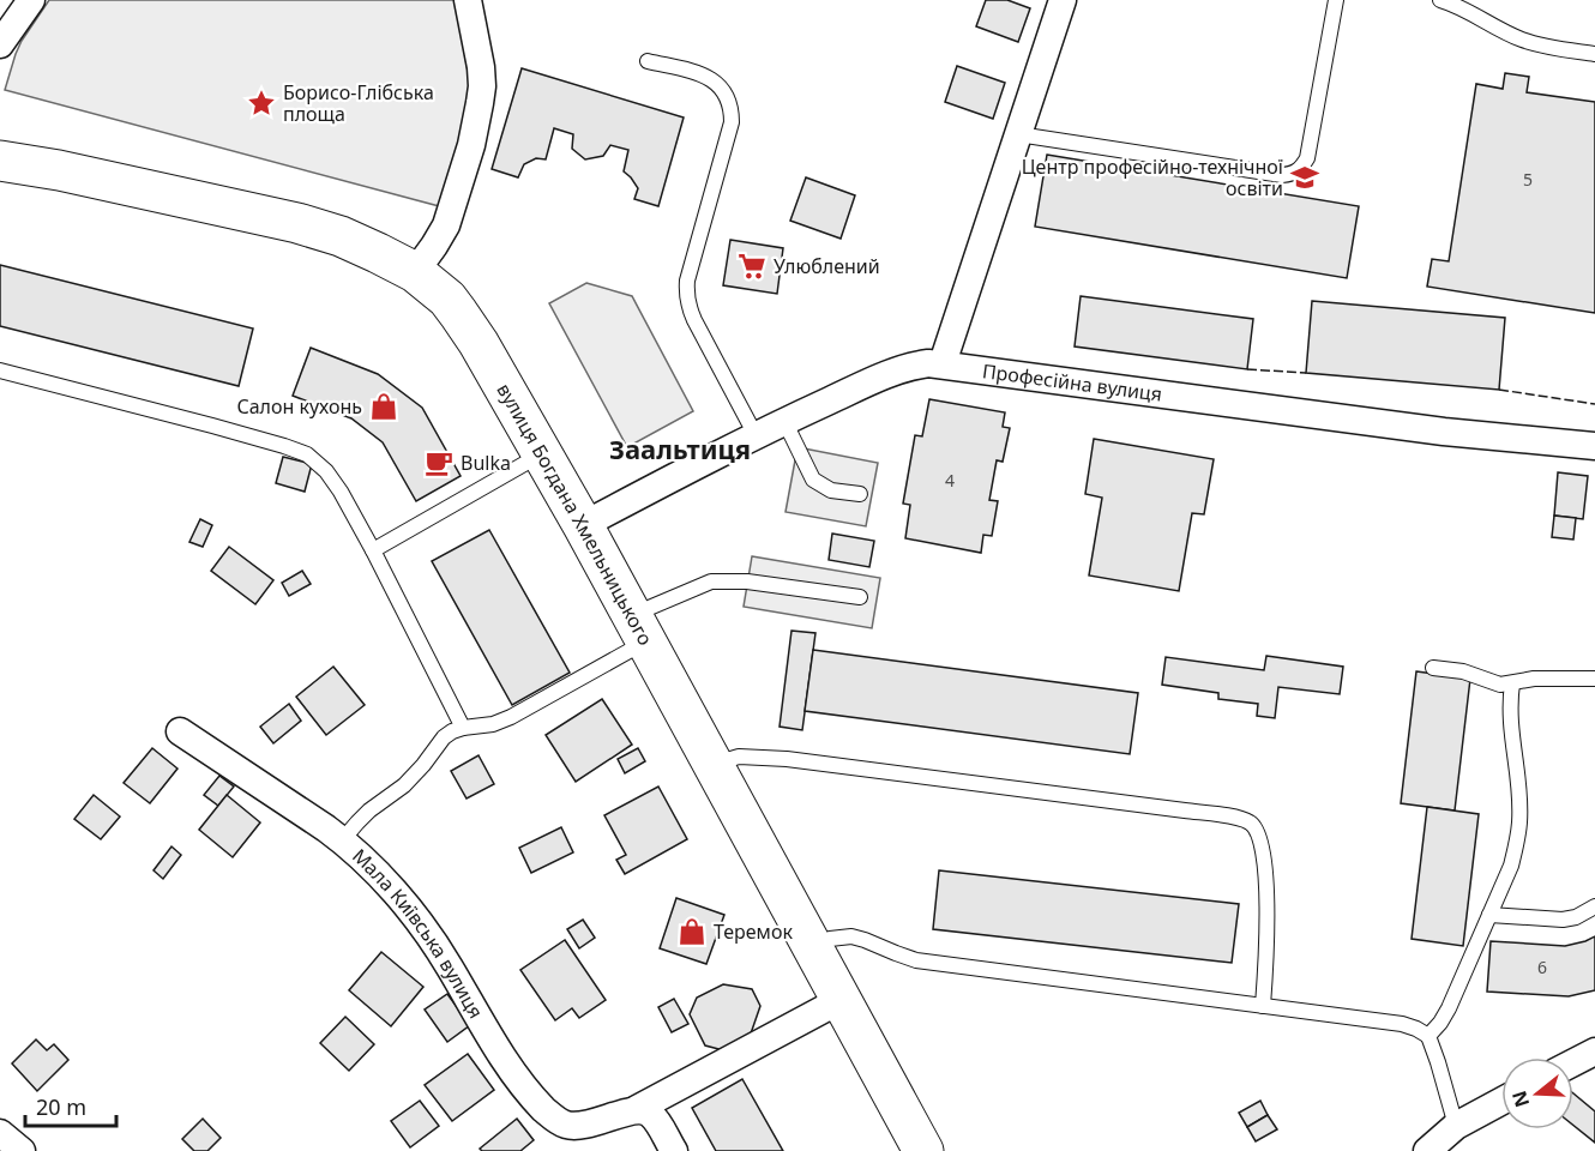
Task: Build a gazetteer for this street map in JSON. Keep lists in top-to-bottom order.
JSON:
{
  "streets": {
    "main road": ["вулиця Богдана Хмельницького"],
    "street": ["Професійна вулиця", "Мала Київська вулиця"]
  },
  "crossings": [
    ["Професійна вулиця", "вулиця Богдана Хмельницького"],
    ["вулиця Богдана Хмельницького", "Мала Київська вулиця"]
  ],
  "districts": ["Заальтиця"],
  "places": {
    "place": ["Борисо-Глібська площа"],
    "school or university": ["Центр професійно-технічної освіти"],
    "supermarket": ["Улюблений"],
    "shop": ["Салон кухонь", "Теремок"],
    "cafe": ["Bulka"]
  },
  "house_numbers": ["5", "4", "6"],
  "scale_bar": "20 m",
  "north": "left"
}
